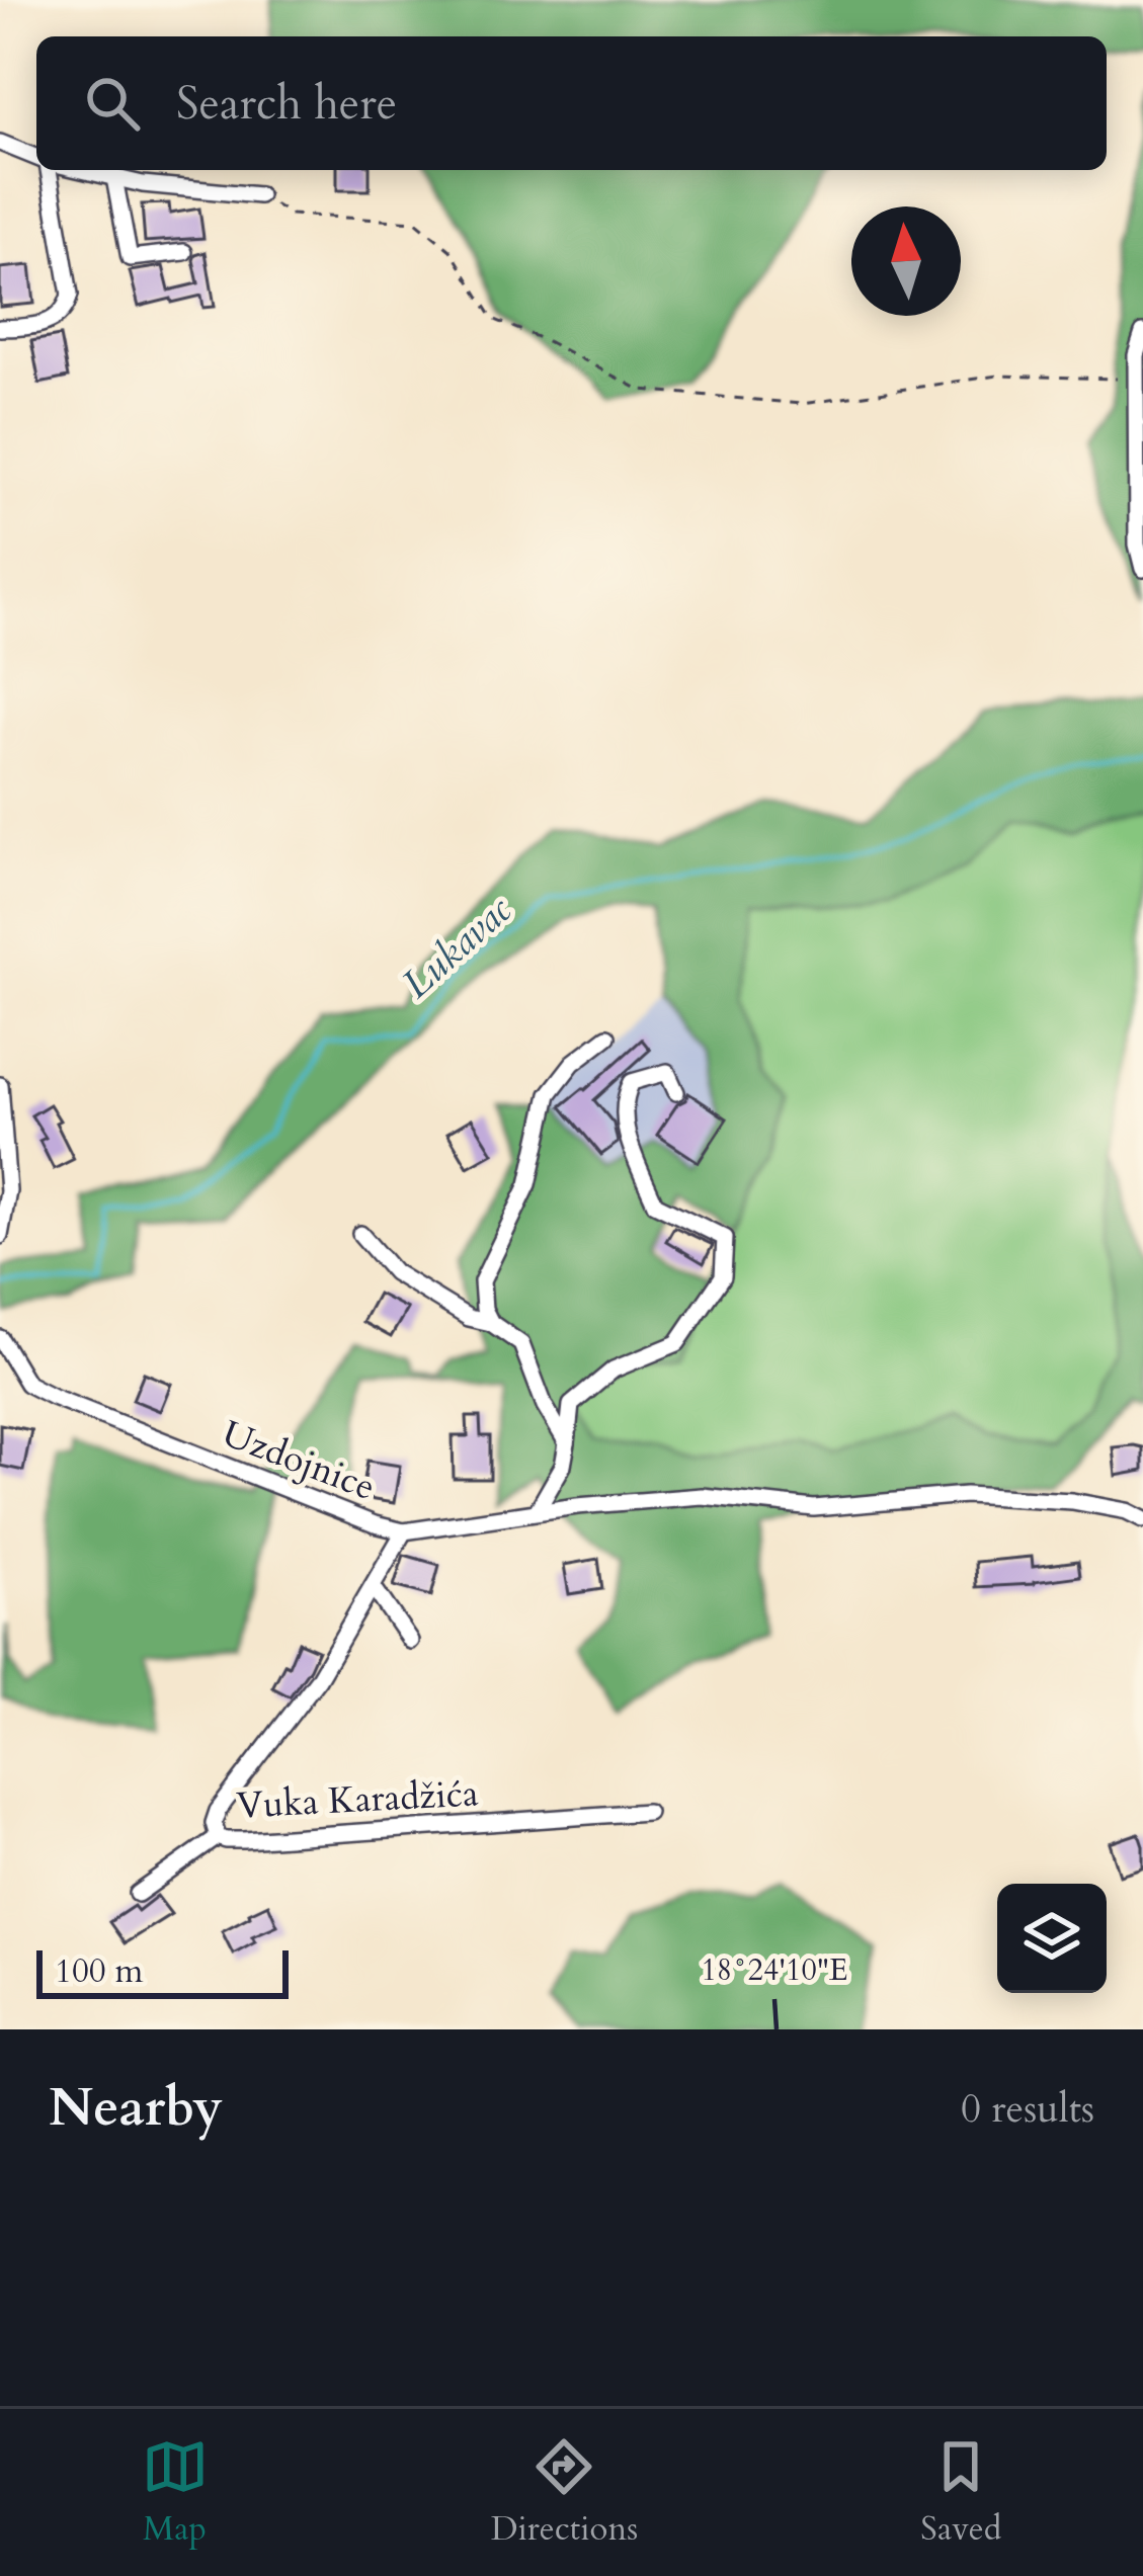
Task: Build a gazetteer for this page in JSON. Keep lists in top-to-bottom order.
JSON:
{
  "streets": {
    "street": ["Uzdojnice", "Vuka Karadžića"]
  },
  "crossings": [
    ["Uzdojnice", "Vuka Karadžića"]
  ],
  "water": ["Lukavac"],
  "scale_bar": "100 m",
  "north": "top",
  "page": {
    "search": "Search here",
    "scale": "100 m",
    "heading": ["Nearby", "0 results"],
    "nav": ["Map", "Directions", "Saved"]
  },
  "coordinates": ["18°24'10\"E"]
}
